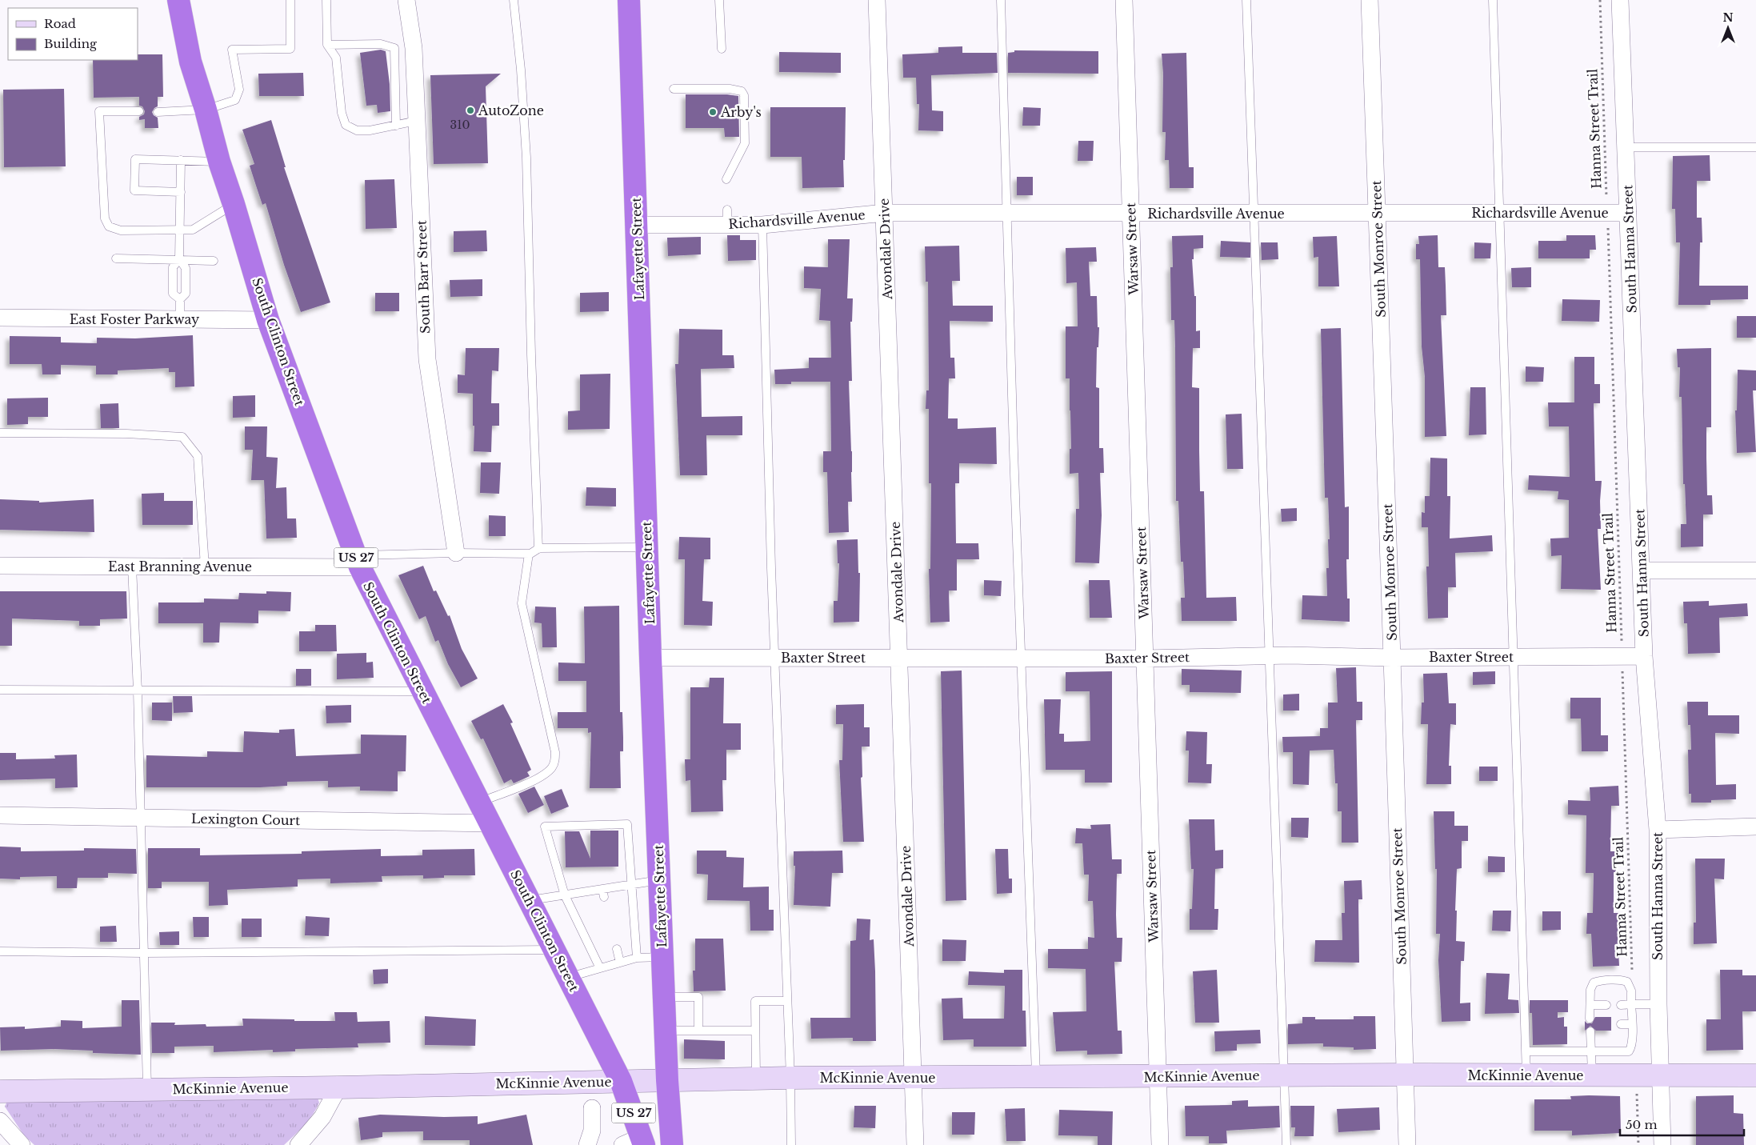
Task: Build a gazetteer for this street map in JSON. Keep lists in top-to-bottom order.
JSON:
{
  "streets": {
    "highway": ["Lafayette Street", "South Clinton Street", "US 27"],
    "street": [
      "Richardsville Avenue",
      "Avondale Drive",
      "Warsaw Street",
      "South Monroe Street",
      "South Hanna Street",
      "South Barr Street",
      "East Foster Parkway",
      "East Branning Avenue",
      "Baxter Street",
      "Lexington Court",
      "McKinnie Avenue"
    ],
    "path": ["Hanna Street Trail"]
  },
  "crossings": [
    ["Hanna Street Trail", "Richardsville Avenue"],
    ["Hanna Street Trail", "Baxter Street"],
    ["Richardsville Avenue", "Lafayette Street"],
    ["Richardsville Avenue", "Avondale Drive"],
    ["Richardsville Avenue", "Warsaw Street"],
    ["Richardsville Avenue", "South Monroe Street"],
    ["Richardsville Avenue", "South Hanna Street"],
    ["Lafayette Street", "Baxter Street"],
    ["Lafayette Street", "McKinnie Avenue"],
    ["Avondale Drive", "Baxter Street"],
    ["Avondale Drive", "McKinnie Avenue"],
    ["Warsaw Street", "Baxter Street"],
    ["Warsaw Street", "McKinnie Avenue"],
    ["South Monroe Street", "Baxter Street"],
    ["South Monroe Street", "McKinnie Avenue"],
    ["South Hanna Street", "Baxter Street"],
    ["South Hanna Street", "McKinnie Avenue"],
    ["East Foster Parkway", "South Clinton Street"],
    ["South Clinton Street", "East Branning Avenue"],
    ["South Clinton Street", "Lexington Court"],
    ["South Clinton Street", "McKinnie Avenue"]
  ],
  "places": ["AutoZone", "Arby's"],
  "house_numbers": ["310"],
  "legend": ["Road", "Building"],
  "scale_bar": "50 m",
  "north": "top"
}
